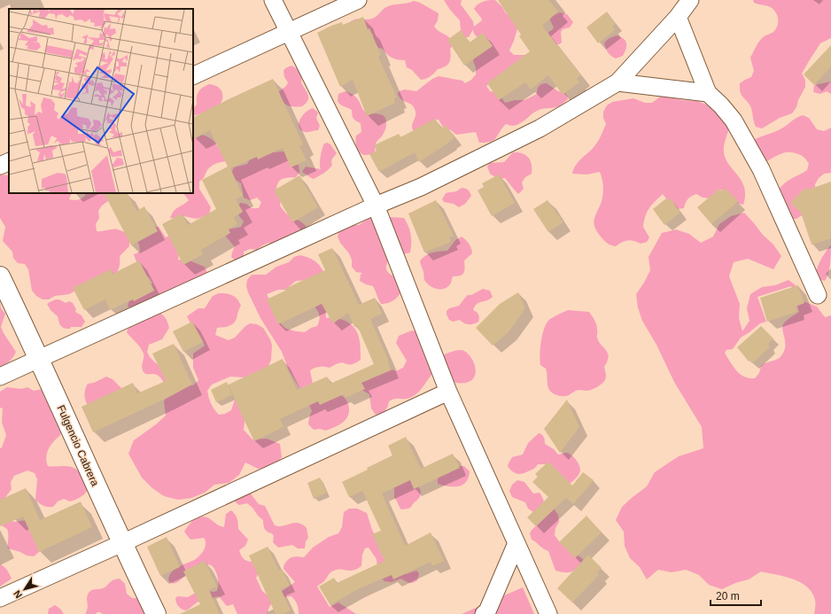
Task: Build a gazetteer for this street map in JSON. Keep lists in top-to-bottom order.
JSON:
{
  "streets": {
    "main road": ["Fulgencio Cabrera"]
  },
  "scale_bar": "20 m",
  "north": "bottom left"
}
